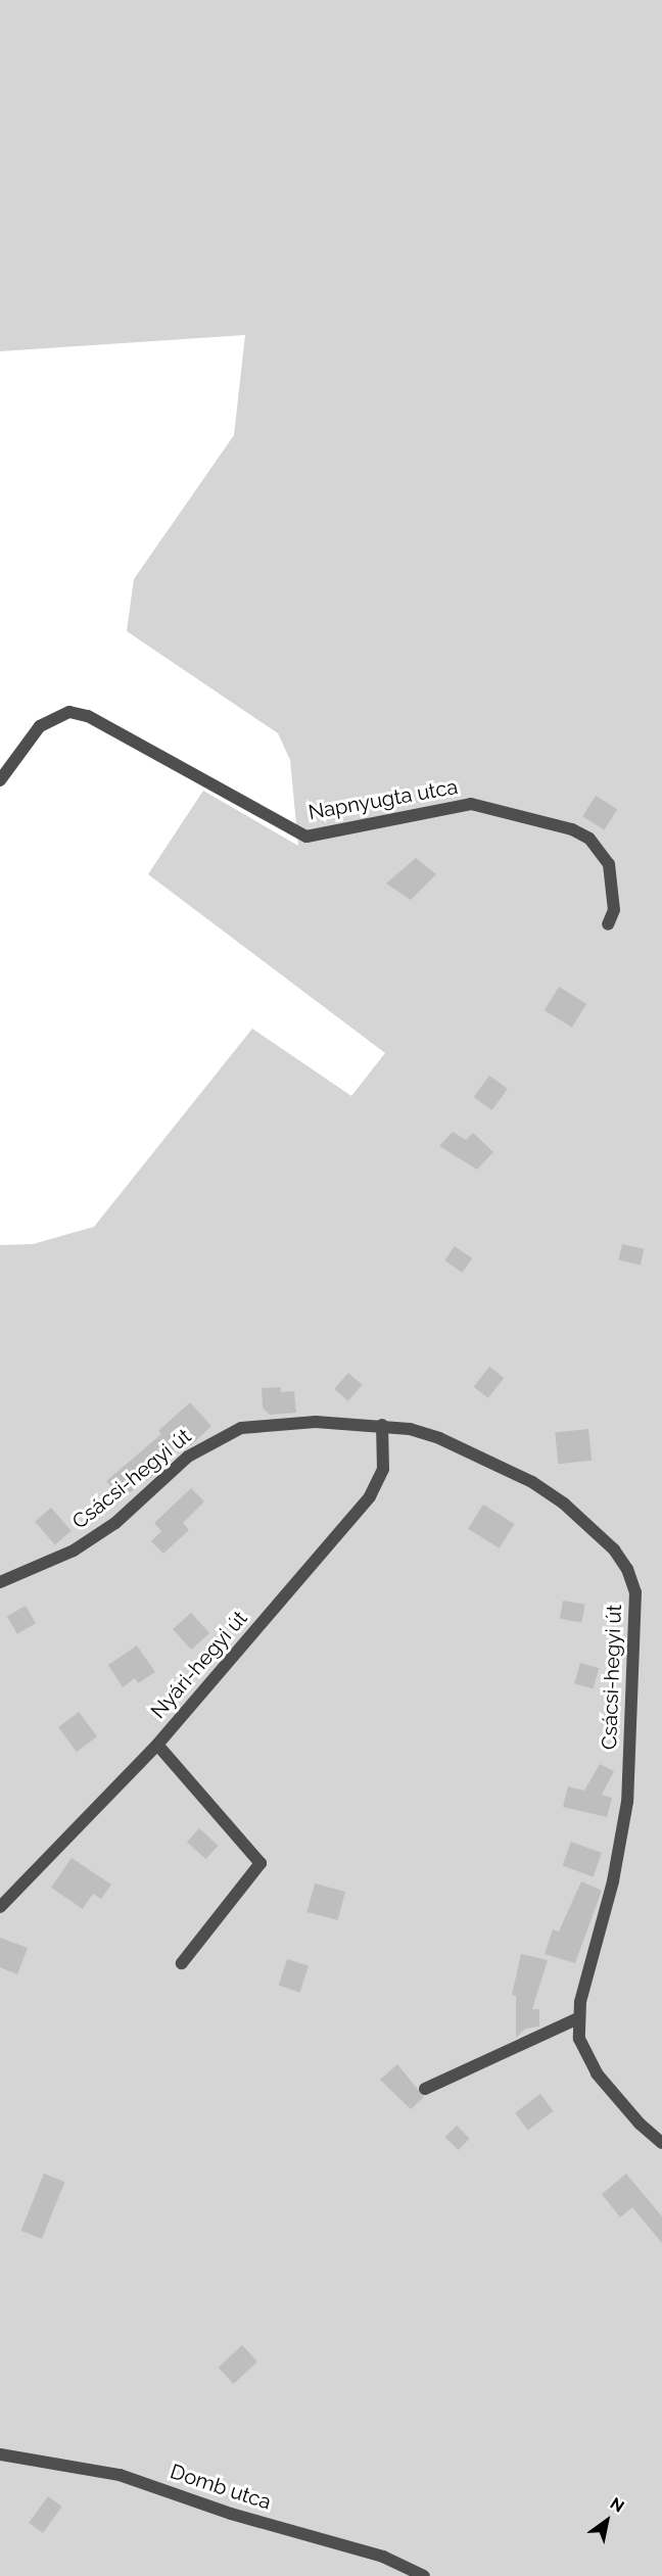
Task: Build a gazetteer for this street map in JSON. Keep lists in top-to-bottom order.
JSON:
{
  "streets": {
    "street": [
      "Napnyugta utca",
      "Csácsi-hegyi út",
      "Nyári-hegyi út",
      "Domb utca"
    ]
  },
  "crossings": [
    ["Csácsi-hegyi út", "Nyári-hegyi út"]
  ],
  "north": "top right"
}
